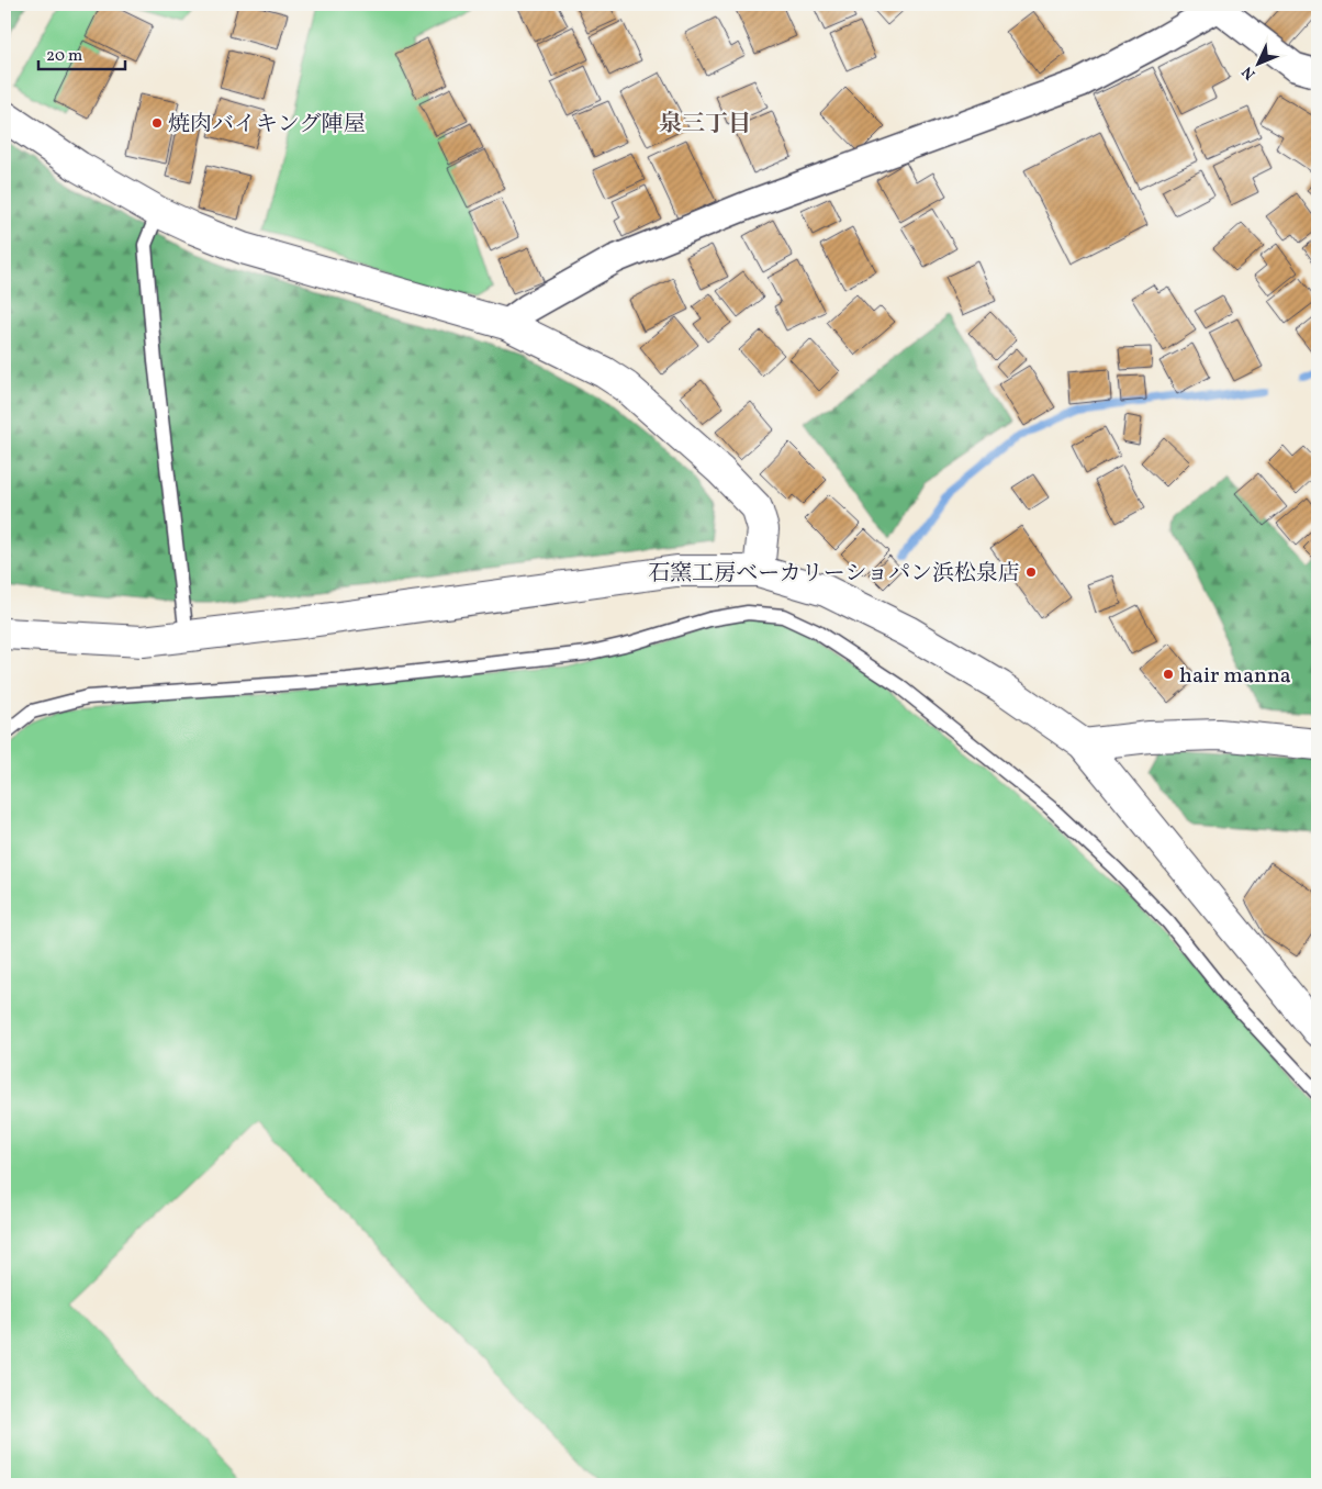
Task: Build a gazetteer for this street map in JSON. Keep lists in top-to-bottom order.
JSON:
{
  "districts": ["泉三丁目"],
  "places": ["焼肉バイキング陣屋", "石窯工房ベーカリーショパン浜松泉店", "hair manna"],
  "scale_bar": "20 m",
  "north": "bottom left"
}
